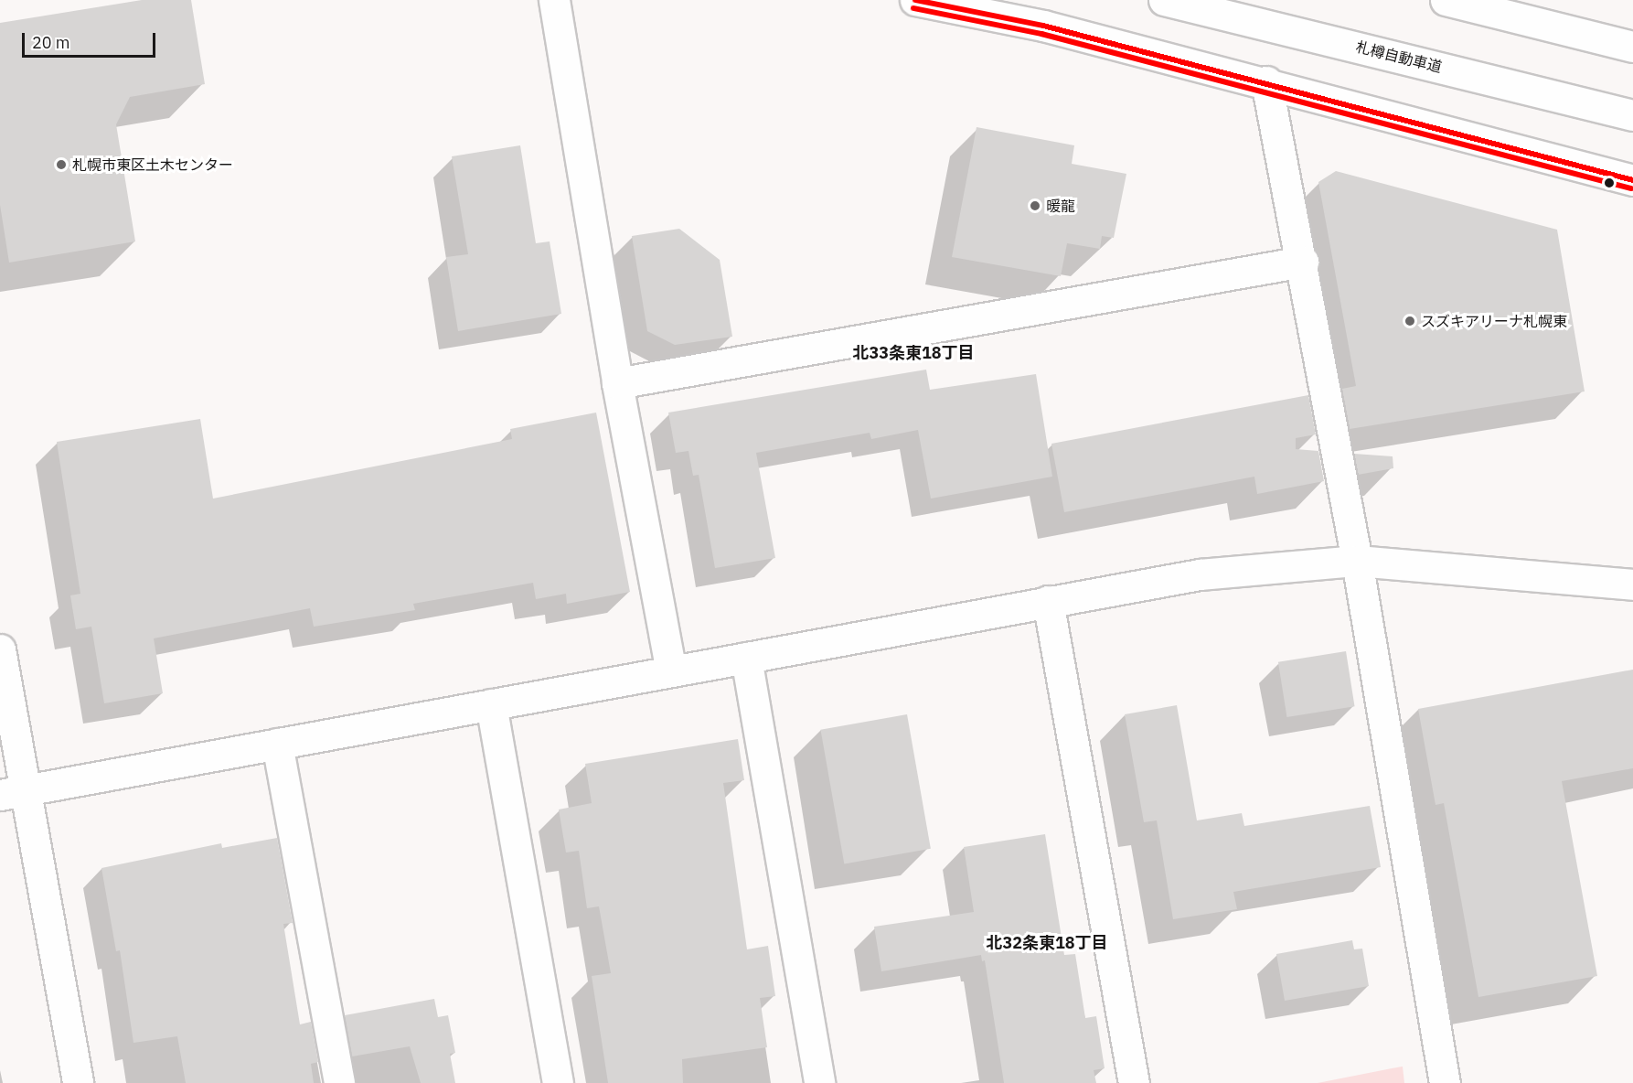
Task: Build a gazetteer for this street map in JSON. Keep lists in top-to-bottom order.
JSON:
{
  "streets": {
    "main road": ["札樽自動車道"]
  },
  "districts": ["北33条東18丁目", "北32条東18丁目"],
  "places": ["札幌市東区土木センター", "暖龍", "スズキアリーナ札幌東"],
  "scale_bar": "20 m"
}
